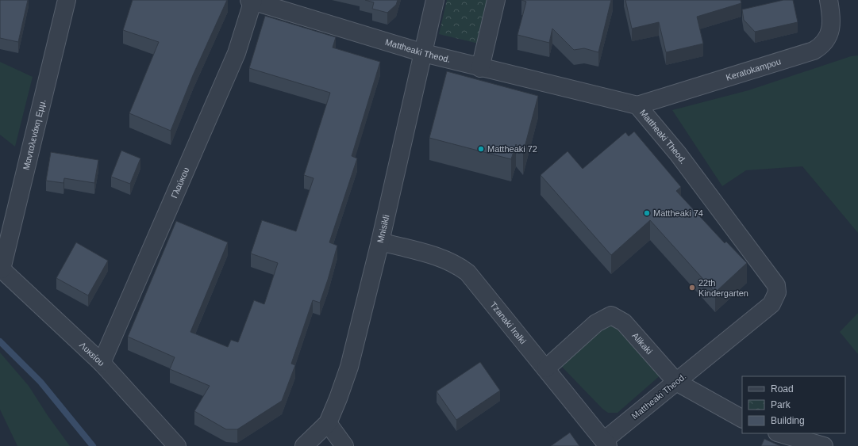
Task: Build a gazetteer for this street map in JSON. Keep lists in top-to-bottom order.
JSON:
{
  "streets": {
    "street": [
      "Mattheaki Theod.",
      "Keratokampou",
      "Μανταλενάκη Εμμ.",
      "Γλαύκου",
      "Mnisikli",
      "Tzanaki Iralki",
      "Alikaki",
      "Λυκείου"
    ]
  },
  "crossings": [
    ["Mattheaki Theod.", "Keratokampou"],
    ["Mattheaki Theod.", "Γλαύκου"],
    ["Mattheaki Theod.", "Mnisikli"],
    ["Mattheaki Theod.", "Tzanaki Iralki"],
    ["Mattheaki Theod.", "Alikaki"],
    ["Μανταλενάκη Εμμ.", "Λυκείου"],
    ["Γλαύκου", "Λυκείου"],
    ["Mnisikli", "Tzanaki Iralki"],
    ["Tzanaki Iralki", "Alikaki"]
  ],
  "places": ["Mattheaki 72", "Mattheaki 74", "22th Kindergarten"],
  "legend": ["Road", "Park", "Building"]
}
